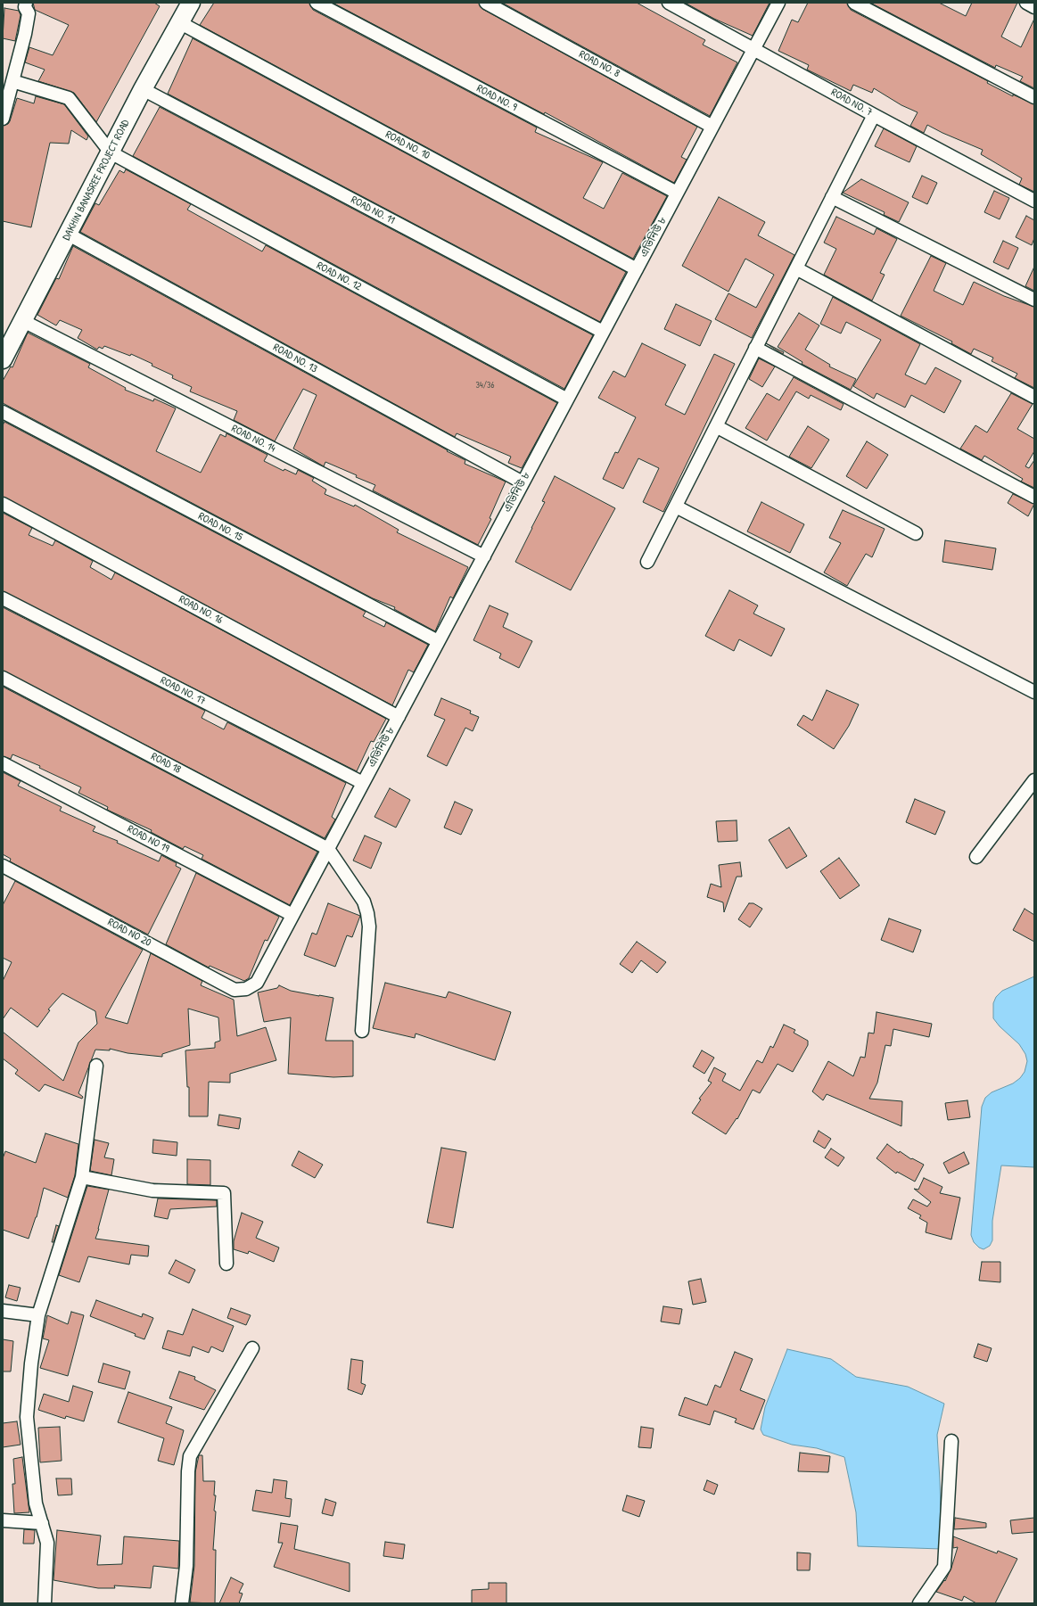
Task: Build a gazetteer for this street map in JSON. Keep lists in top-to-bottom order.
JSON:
{
  "streets": {
    "street": [
      "ROAD NO. 8",
      "ROAD NO. 9",
      "ROAD NO. 7",
      "ROAD NO. 10",
      "DAKHIN BANASREE PROJECT ROAD",
      "ROAD NO. 11",
      "এভিনিউ ৮",
      "ROAD NO. 12",
      "ROAD NO. 13",
      "ROAD NO. 14",
      "ROAD NO. 15",
      "ROAD NO. 16",
      "ROAD NO. 17",
      "ROAD 18",
      "ROAD NO 19",
      "ROAD NO 20"
    ]
  },
  "crossings": [
    ["ROAD NO. 8", "এভিনিউ ৮"],
    ["ROAD NO. 9", "এভিনিউ ৮"],
    ["ROAD NO. 7", "এভিনিউ ৮"],
    ["ROAD NO. 10", "DAKHIN BANASREE PROJECT ROAD"],
    ["ROAD NO. 10", "এভিনিউ ৮"],
    ["DAKHIN BANASREE PROJECT ROAD", "ROAD NO. 11"],
    ["DAKHIN BANASREE PROJECT ROAD", "ROAD NO. 12"],
    ["DAKHIN BANASREE PROJECT ROAD", "ROAD NO. 13"],
    ["DAKHIN BANASREE PROJECT ROAD", "ROAD NO. 14"],
    ["ROAD NO. 11", "এভিনিউ ৮"],
    ["এভিনিউ ৮", "ROAD NO. 12"],
    ["এভিনিউ ৮", "ROAD NO. 13"],
    ["এভিনিউ ৮", "ROAD NO. 14"],
    ["এভিনিউ ৮", "ROAD NO. 15"],
    ["এভিনিউ ৮", "ROAD NO. 16"],
    ["এভিনিউ ৮", "ROAD NO. 17"],
    ["এভিনিউ ৮", "ROAD 18"],
    ["এভিনিউ ৮", "ROAD NO 19"],
    ["এভিনিউ ৮", "ROAD NO 20"]
  ],
  "house_numbers": ["34/36"]
}
